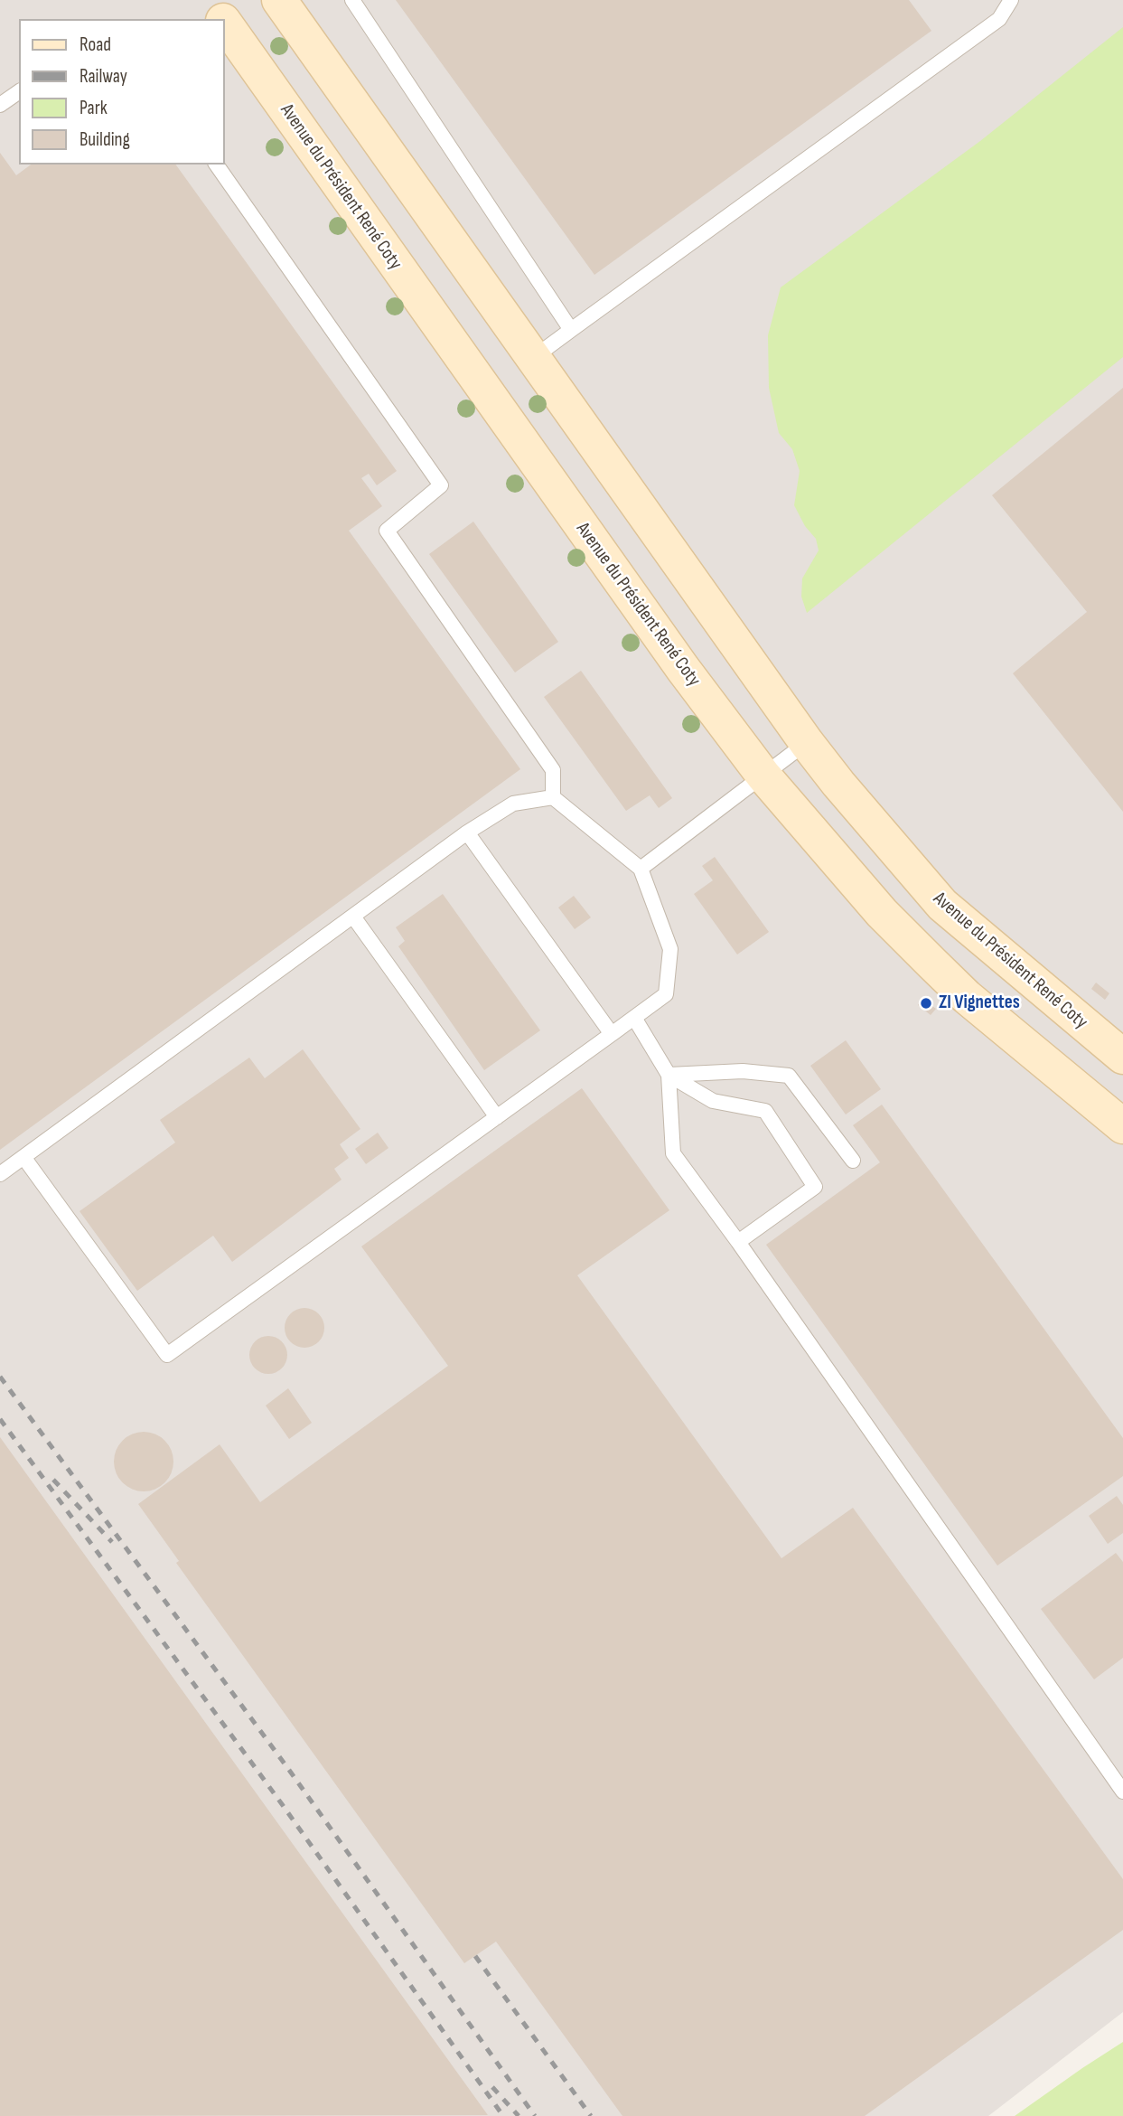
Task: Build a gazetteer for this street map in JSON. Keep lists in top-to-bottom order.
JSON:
{
  "streets": {
    "main road": ["Avenue du Président René Coty"]
  },
  "places": ["ZI Vignettes"],
  "legend": [
    "Road",
    "Railway",
    "Park",
    "Building"
  ]
}
